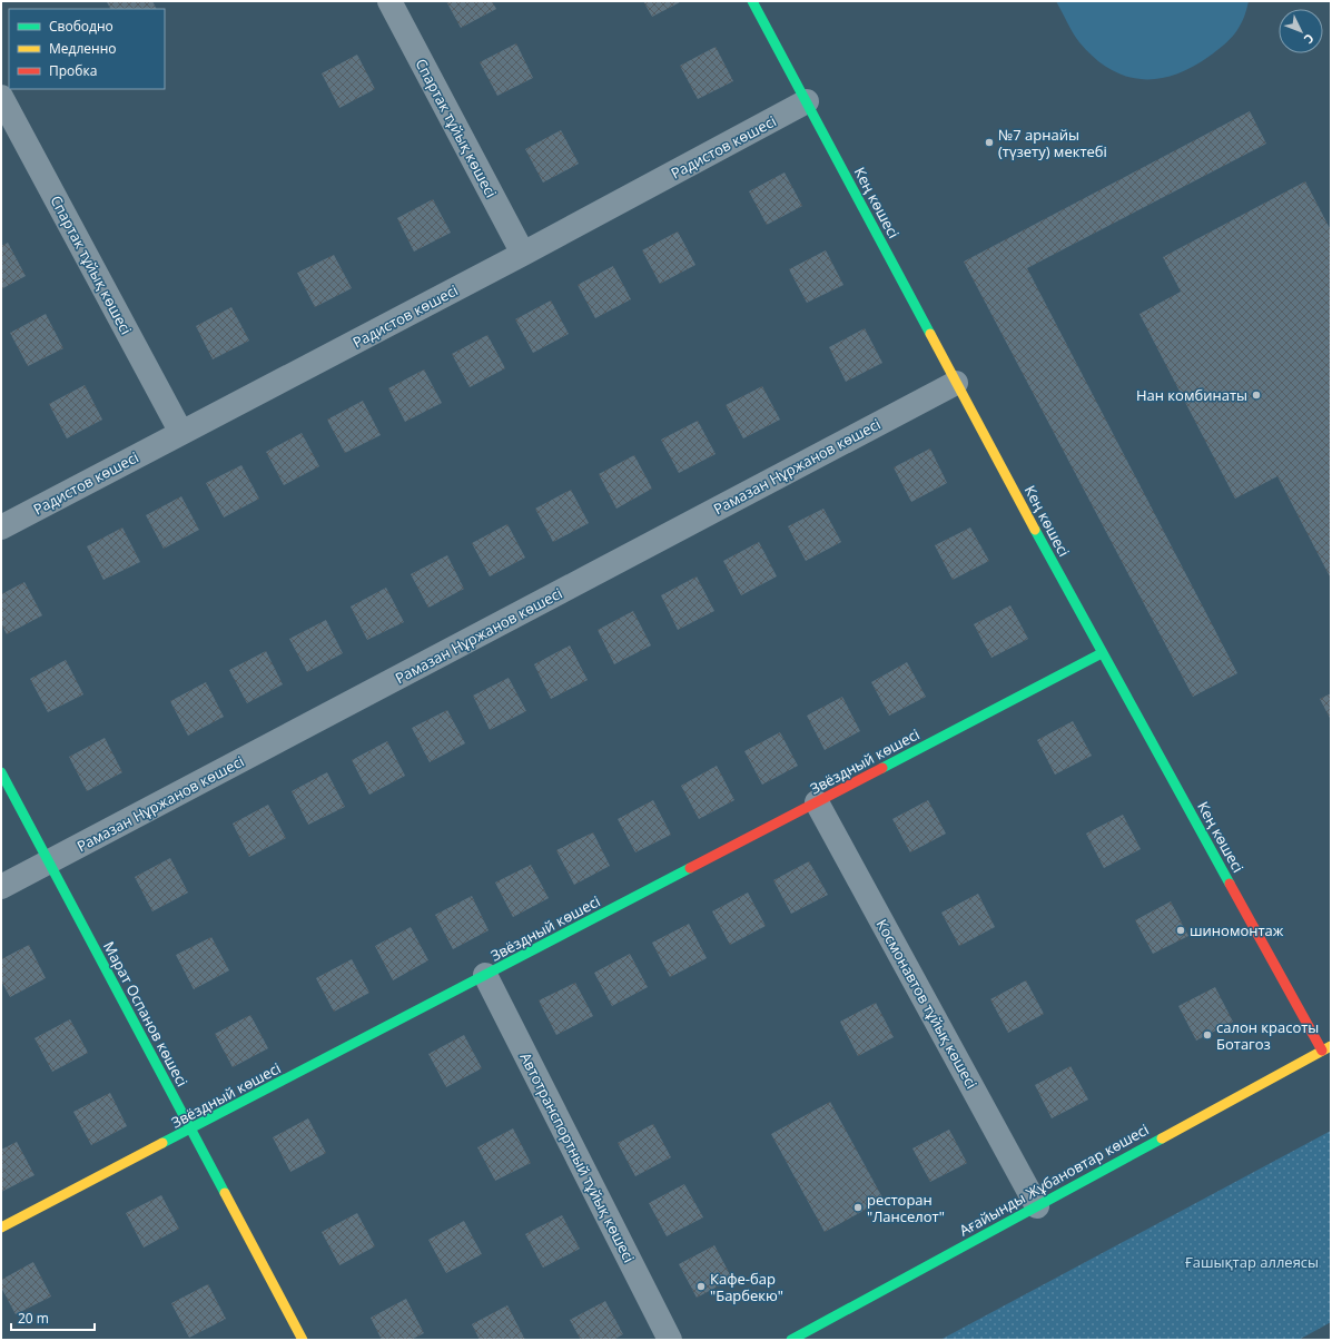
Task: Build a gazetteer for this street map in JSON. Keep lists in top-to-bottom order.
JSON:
{
  "streets": {
    "street": [
      "Спартак тұйық көшесі",
      "Радистов көшесі",
      "Кең көшесі",
      "Рамазан Нұржанов көшесі",
      "Звёздный көшесі",
      "Космонавтов тұйық көшесі",
      "Марат Оспанов көшесі",
      "Автотранспортный тұйық көшесі",
      "Ағайынды Жұбановтар көшесі"
    ]
  },
  "crossings": [
    ["Спартак тұйық көшесі", "Радистов көшесі"],
    ["Радистов көшесі", "Кең көшесі"],
    ["Кең көшесі", "Рамазан Нұржанов көшесі"],
    ["Кең көшесі", "Звёздный көшесі"],
    ["Кең көшесі", "Ағайынды Жұбановтар көшесі"],
    ["Рамазан Нұржанов көшесі", "Марат Оспанов көшесі"],
    ["Звёздный көшесі", "Космонавтов тұйық көшесі"],
    ["Звёздный көшесі", "Марат Оспанов көшесі"],
    ["Звёздный көшесі", "Автотранспортный тұйық көшесі"],
    ["Космонавтов тұйық көшесі", "Ағайынды Жұбановтар көшесі"]
  ],
  "parks": ["Ғашықтар аллеясы"],
  "places": [
    "№7 арнайы (түзету) мектебі",
    "Нан комбинаты",
    "шиномонтаж",
    "салон красоты Ботагоз",
    "ресторан \"Ланселот\"",
    "Кафе-бар \"Барбекю\""
  ],
  "legend": ["Свободно", "Медленно", "Пробка"],
  "scale_bar": "20 m",
  "north": "bottom right"
}
